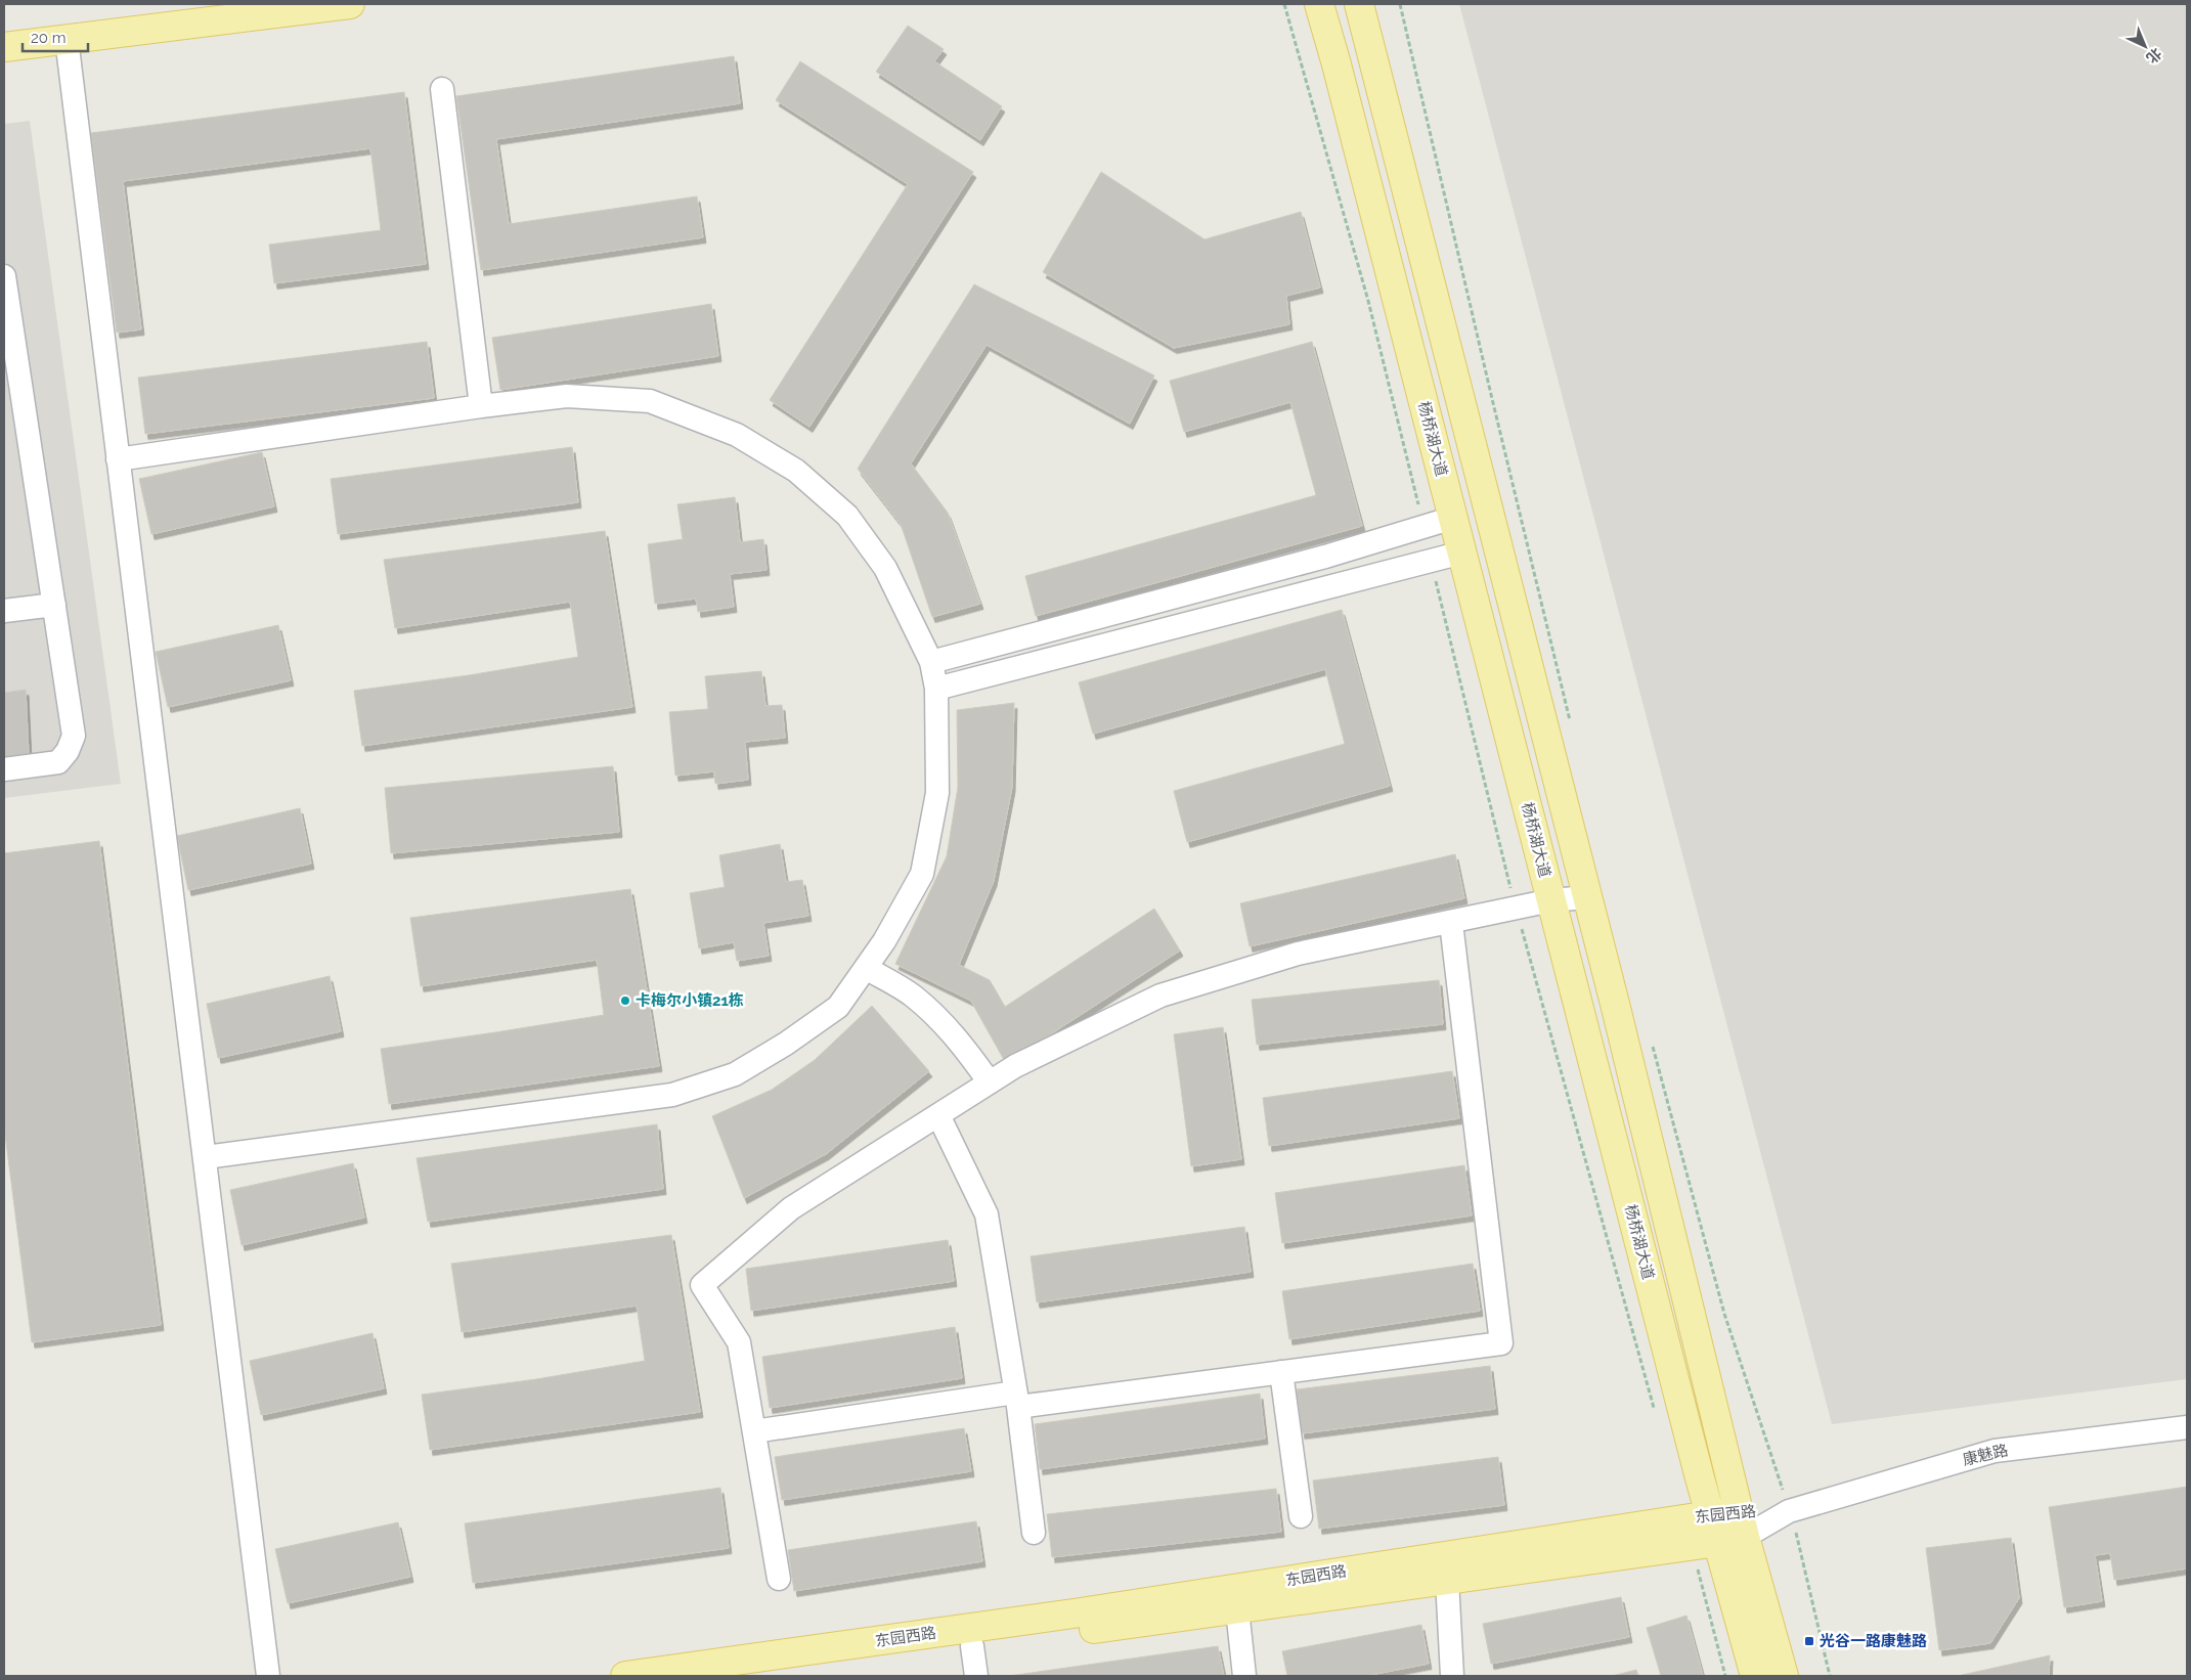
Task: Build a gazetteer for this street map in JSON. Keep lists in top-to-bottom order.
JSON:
{
  "streets": {
    "main road": ["杨桥湖大道", "东园西路"],
    "street": ["康魅路"]
  },
  "crossings": [
    ["杨桥湖大道", "东园西路"],
    ["康魅路", "东园西路"]
  ],
  "places": {
    "other": ["卡梅尔小镇21栋"],
    "transit": ["光谷一路康魅路"]
  },
  "scale_bar": "20 m",
  "north": "bottom right"
}
